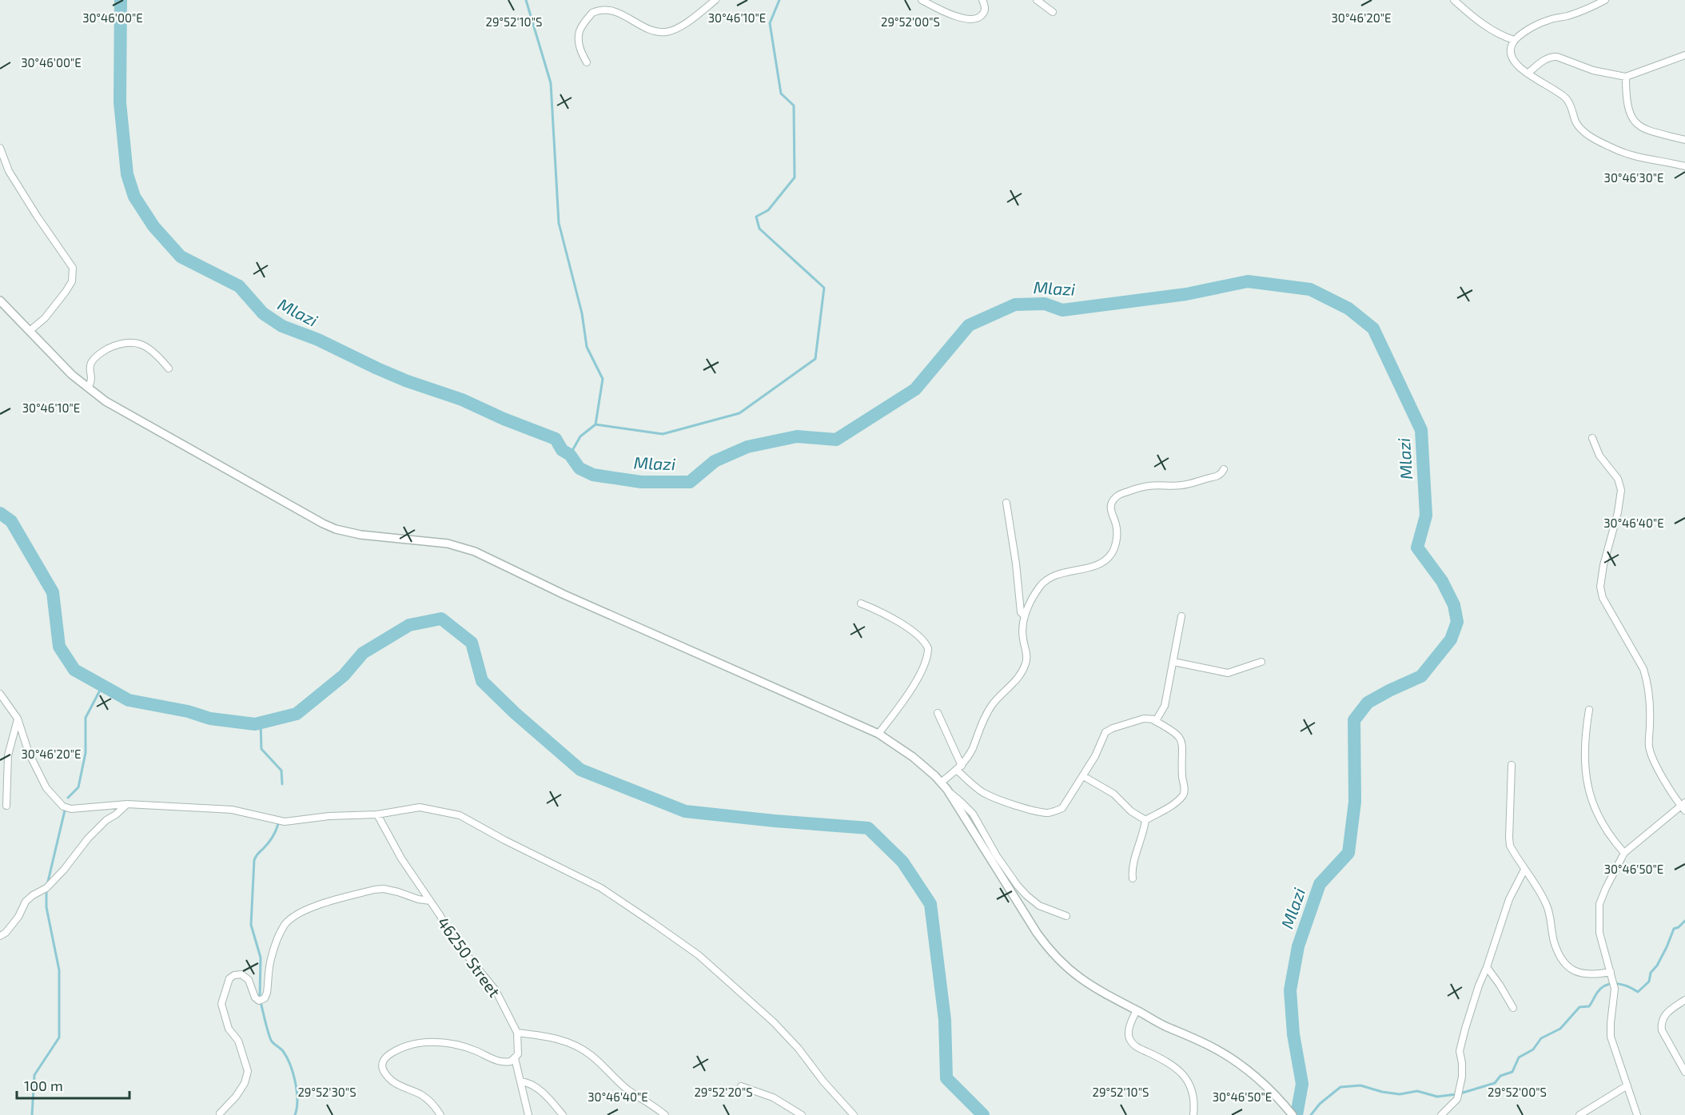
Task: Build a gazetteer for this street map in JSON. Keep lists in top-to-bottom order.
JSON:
{
  "streets": {
    "street": ["46250 Street"]
  },
  "water": ["Mlazi"],
  "scale_bar": "100 m",
  "coordinates": [
    "30°46'00\"E",
    "30°46'10\"E",
    "30°46'20\"E",
    "29°52'10\"S",
    "29°52'00\"S",
    "30°46'30\"E",
    "30°46'40\"E",
    "30°46'50\"E",
    "29°52'30\"S",
    "29°52'20\"S"
  ]
}
